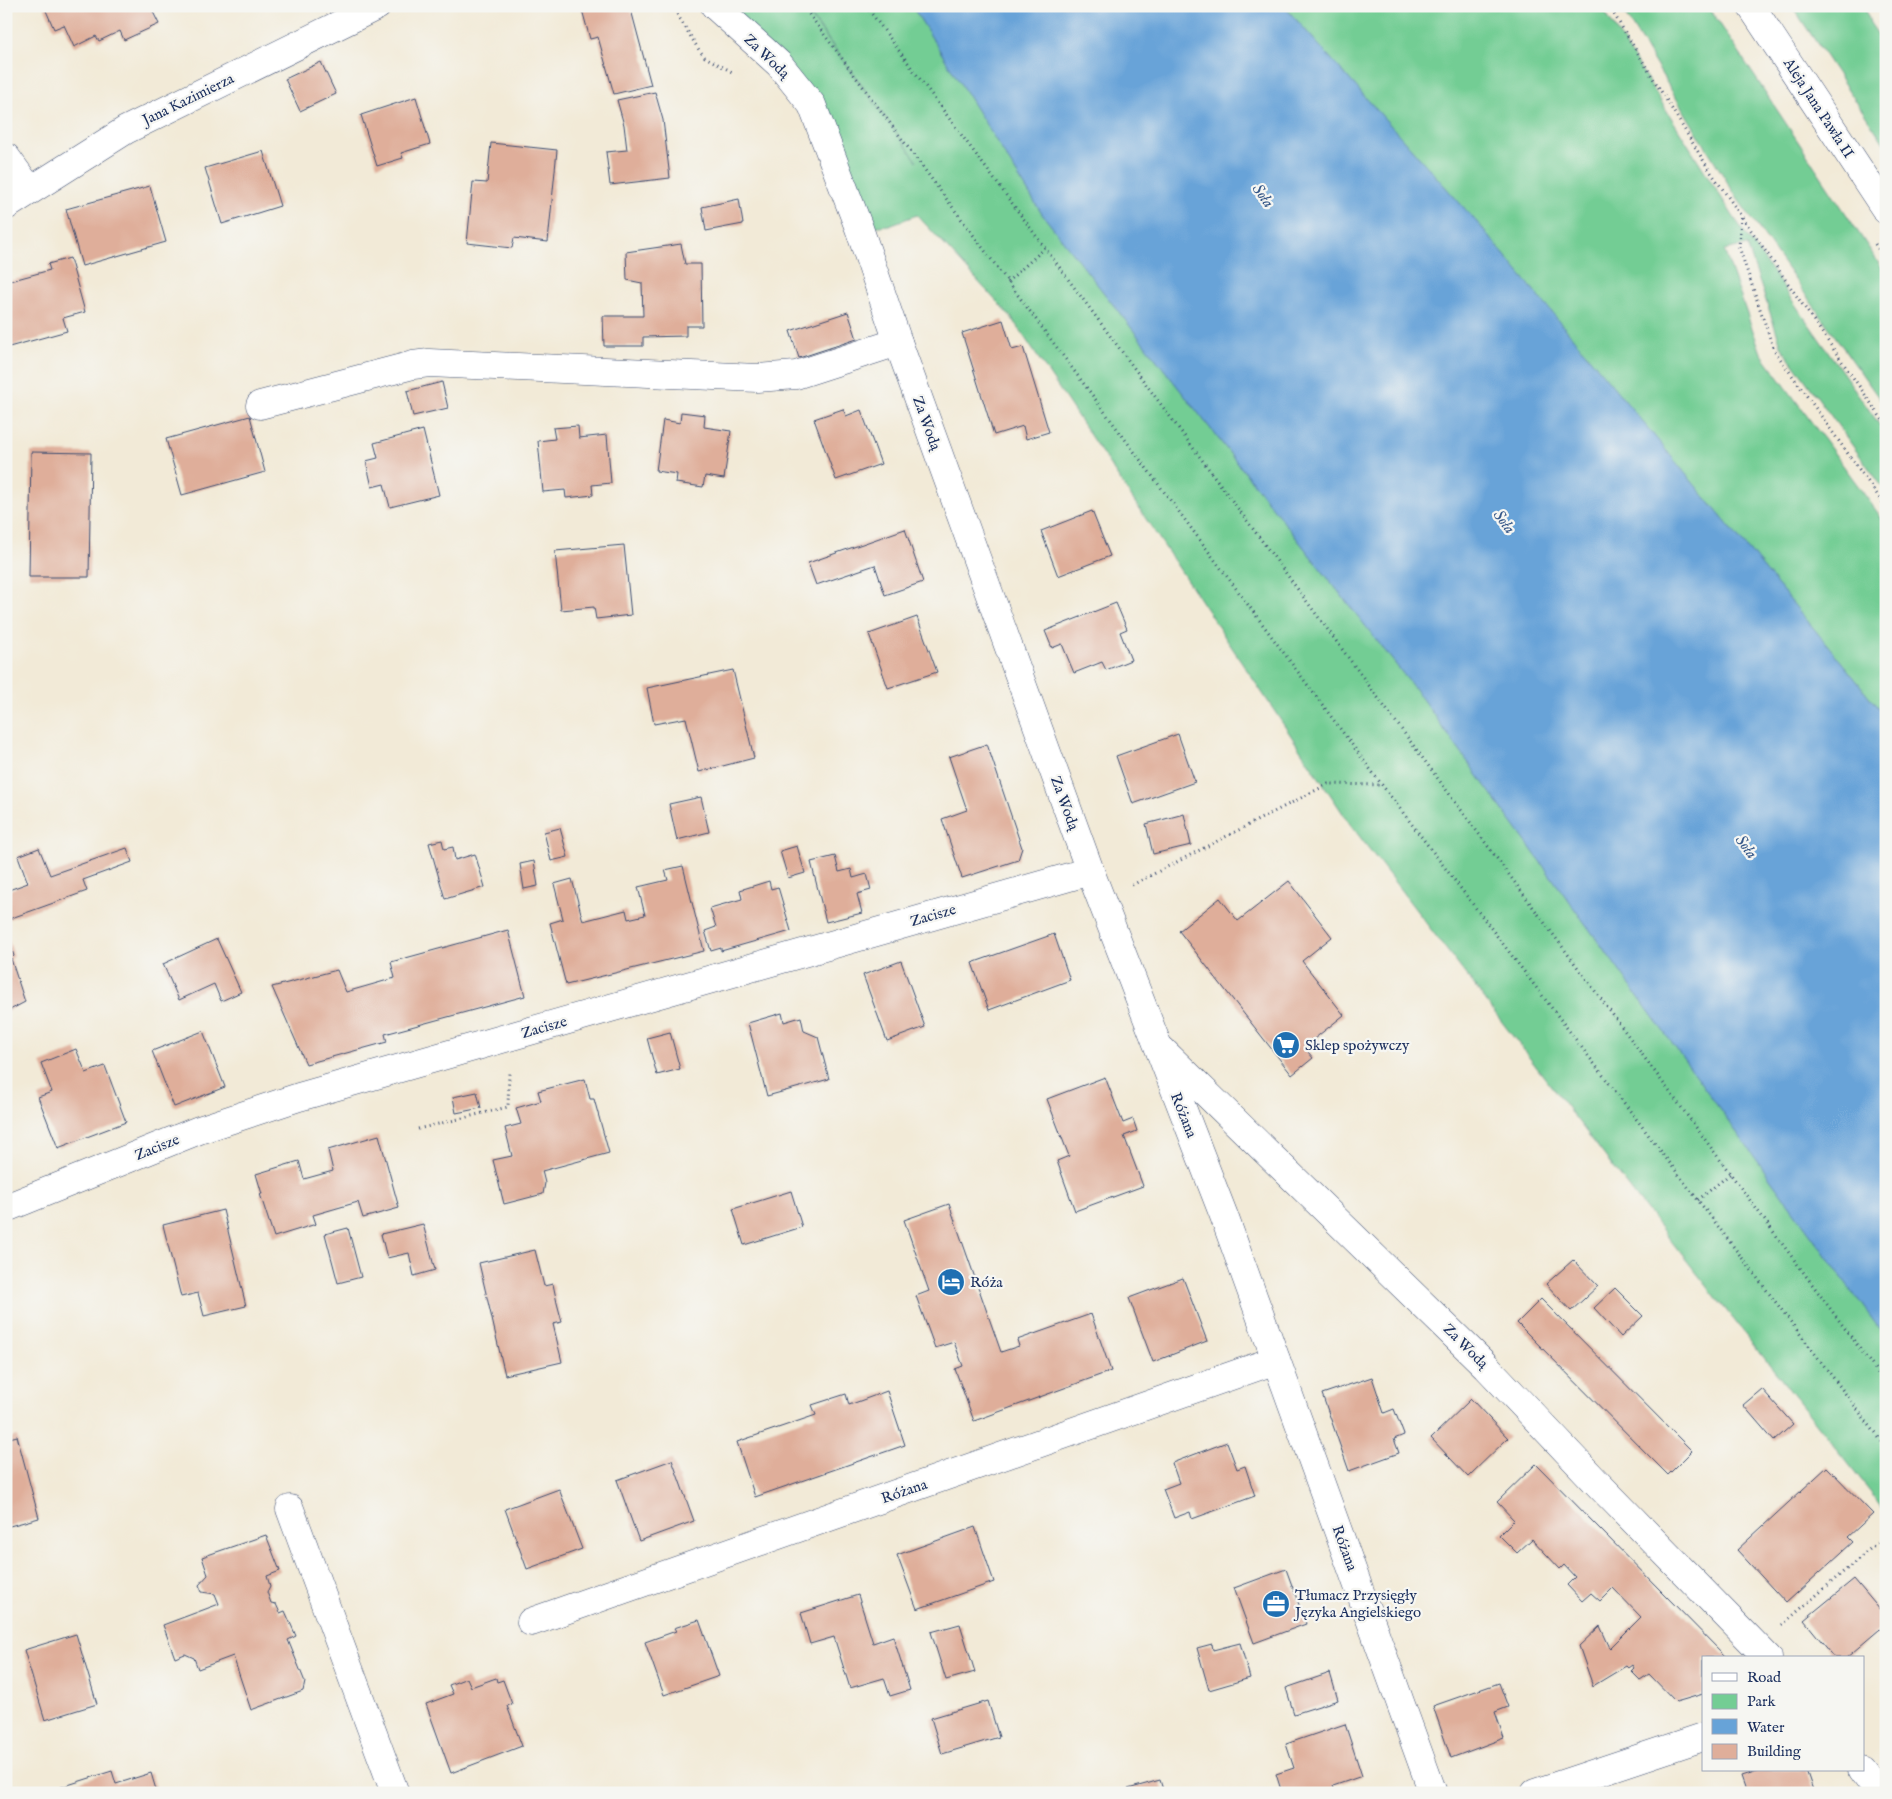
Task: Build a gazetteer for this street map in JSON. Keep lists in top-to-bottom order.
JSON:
{
  "streets": {
    "street": [
      "Za Wodą",
      "Jana Kazimierza",
      "Aleja Jana Pawła II",
      "Zacisze",
      "Różana"
    ]
  },
  "crossings": [
    ["Za Wodą", "Zacisze"],
    ["Za Wodą", "Różana"],
    ["Zacisze", "Różana"]
  ],
  "water": ["Soła"],
  "places": {
    "supermarket": ["Sklep spożywczy"],
    "hotel": ["Róża"],
    "office": ["Tłumacz Przysięgły Języka Angielskiego"]
  },
  "legend": [
    "Road",
    "Park",
    "Water",
    "Building"
  ]
}
